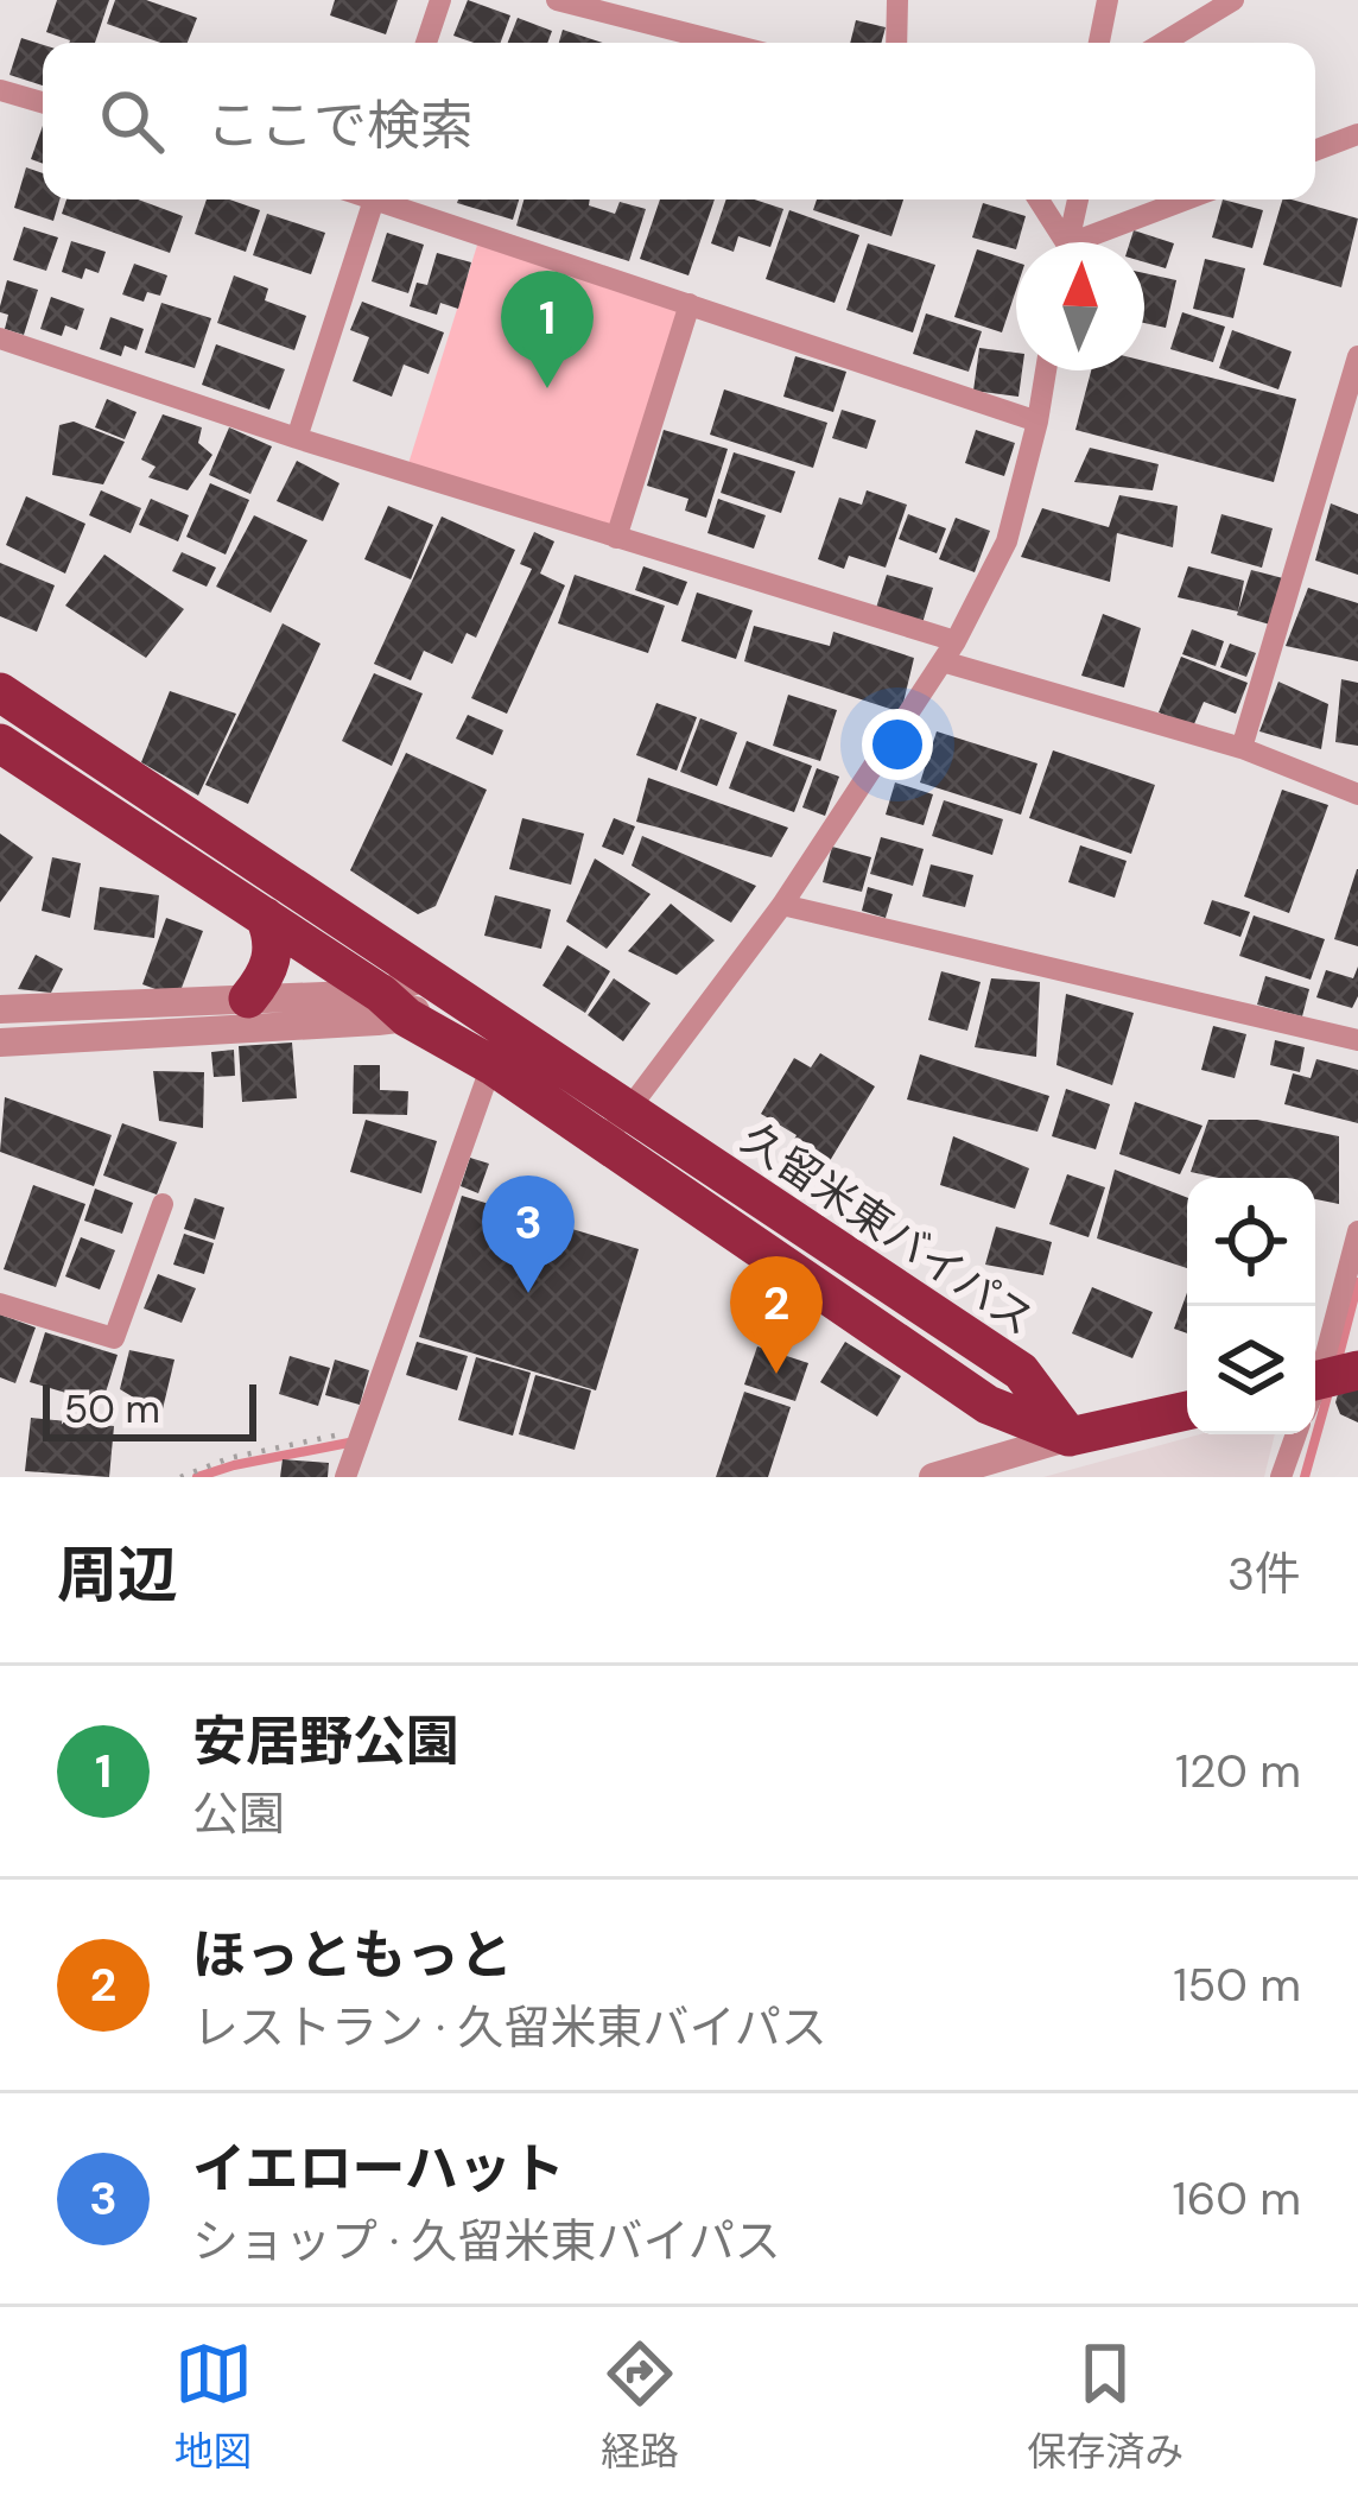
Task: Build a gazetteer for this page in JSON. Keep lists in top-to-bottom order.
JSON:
{
  "streets": {
    "highway": ["久留米東バイパス"]
  },
  "scale_bar": "50 m",
  "north": "top",
  "page": {
    "search": "ここで検索",
    "pins": ["1", "3", "2"],
    "scale": "50 m",
    "heading": ["周辺", "3件"],
    "list": [
      {
        "mark": "1",
        "name": "安居野公園",
        "note": "公園",
        "value": "120 m"
      },
      {
        "mark": "2",
        "name": "ほっともっと",
        "note": "レストラン · 久留米東バイパス",
        "value": "150 m"
      },
      {
        "mark": "3",
        "name": "イエローハット",
        "note": "ショップ · 久留米東バイパス",
        "value": "160 m"
      }
    ],
    "nav": ["地図", "経路", "保存済み"]
  }
}
